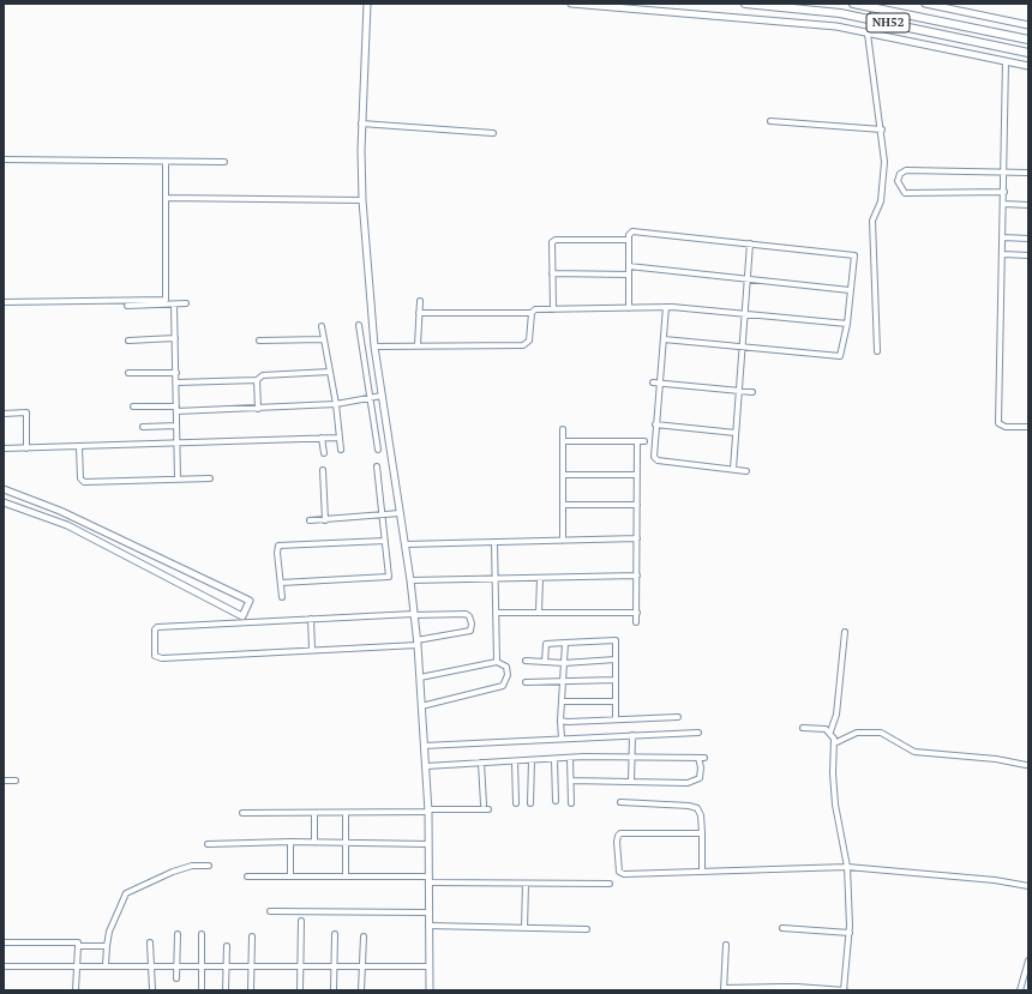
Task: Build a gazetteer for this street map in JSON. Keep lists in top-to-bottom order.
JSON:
{
  "streets": {
    "highway": ["NH52"]
  }
}
